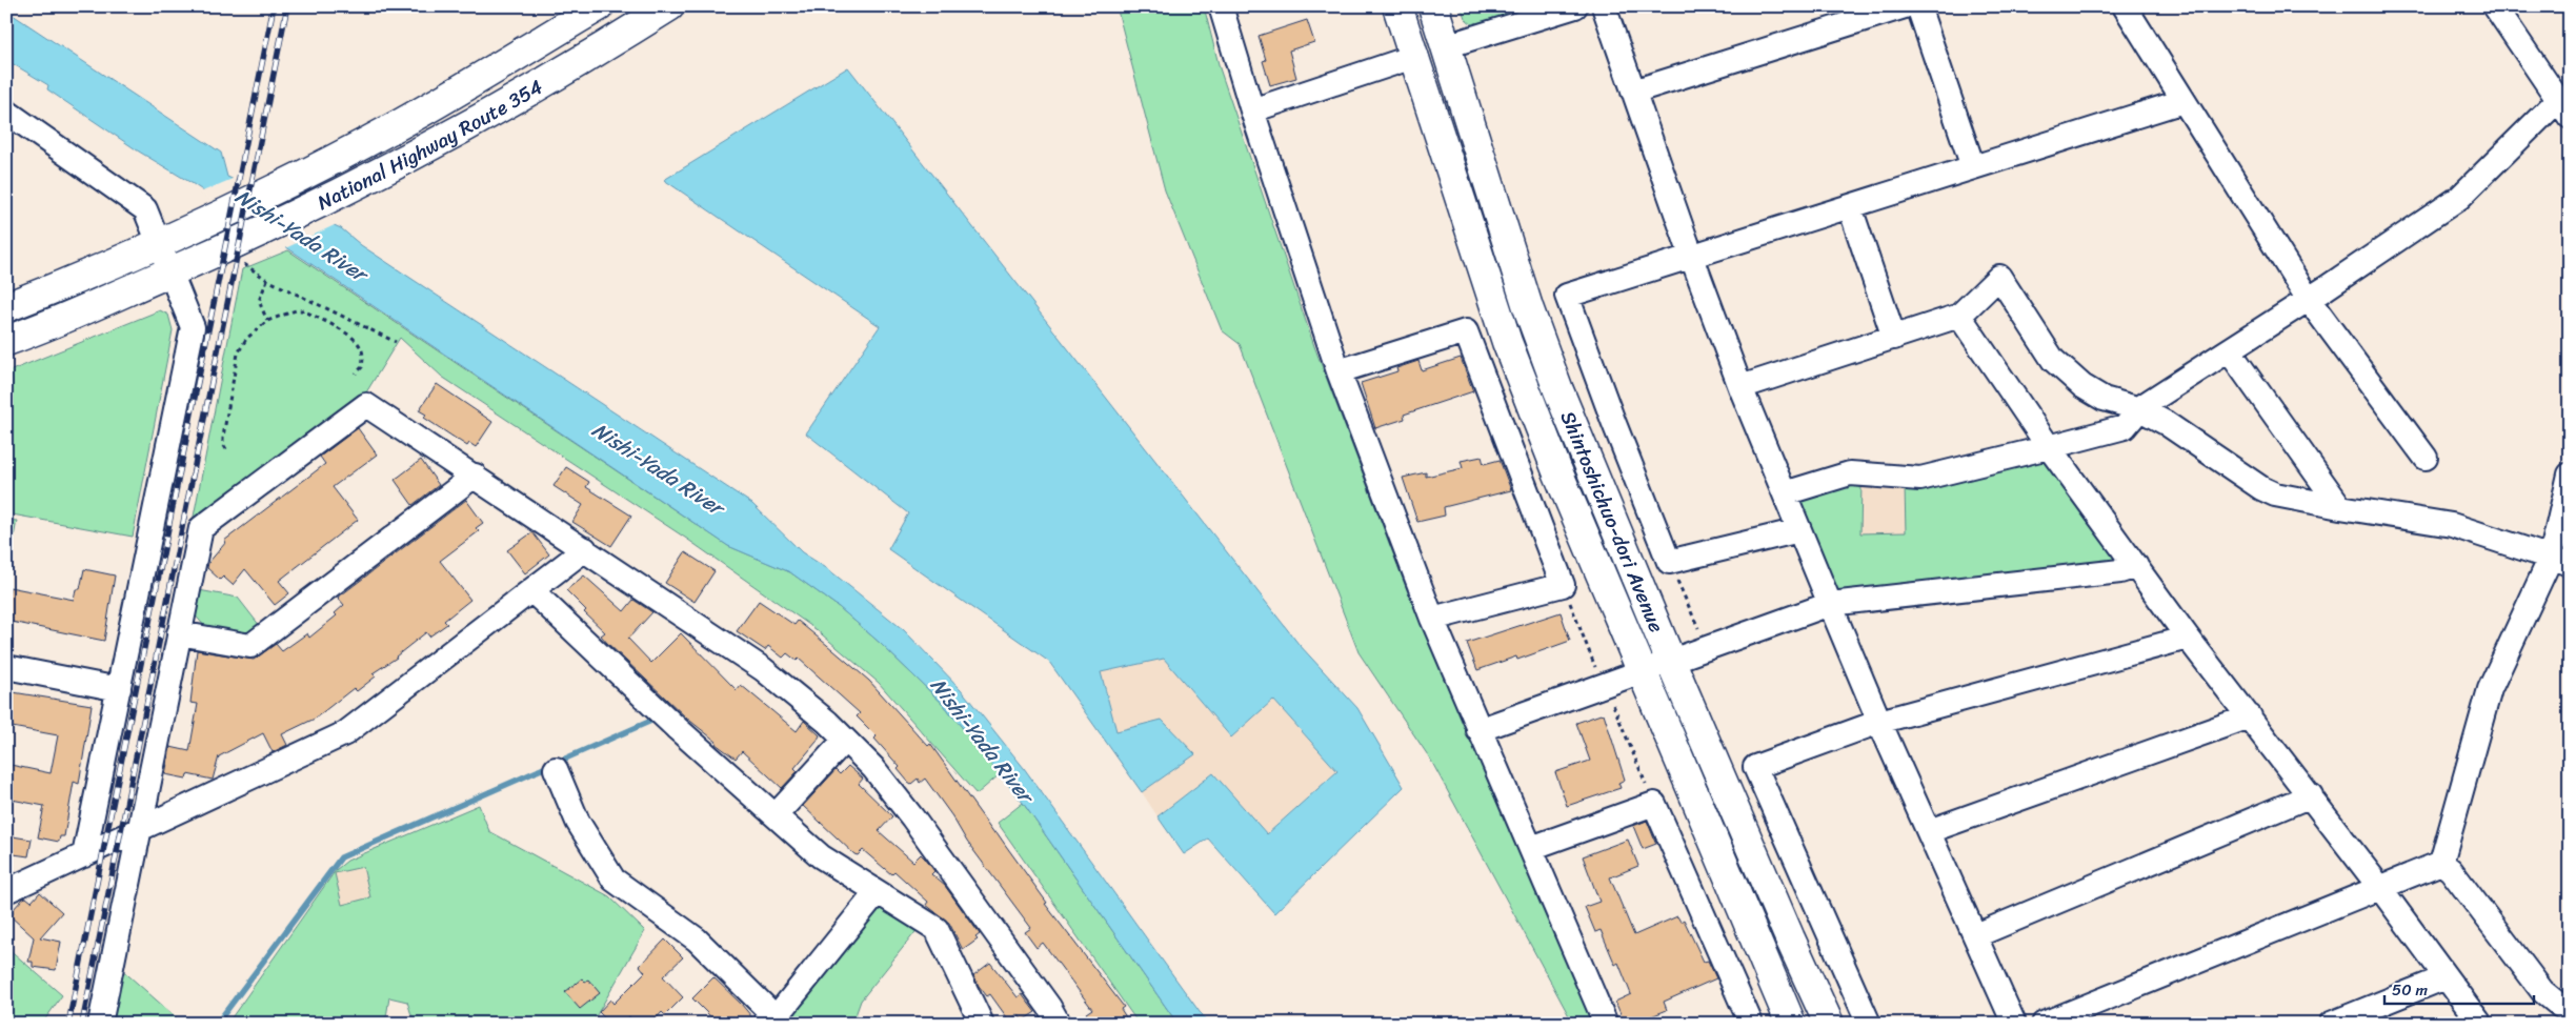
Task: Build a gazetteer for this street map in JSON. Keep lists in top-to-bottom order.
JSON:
{
  "streets": {
    "highway": ["National Highway Route 354", "Shintoshichuo-dori Avenue"]
  },
  "water": ["Nishi-Yada River"],
  "scale_bar": "50 m"
}
